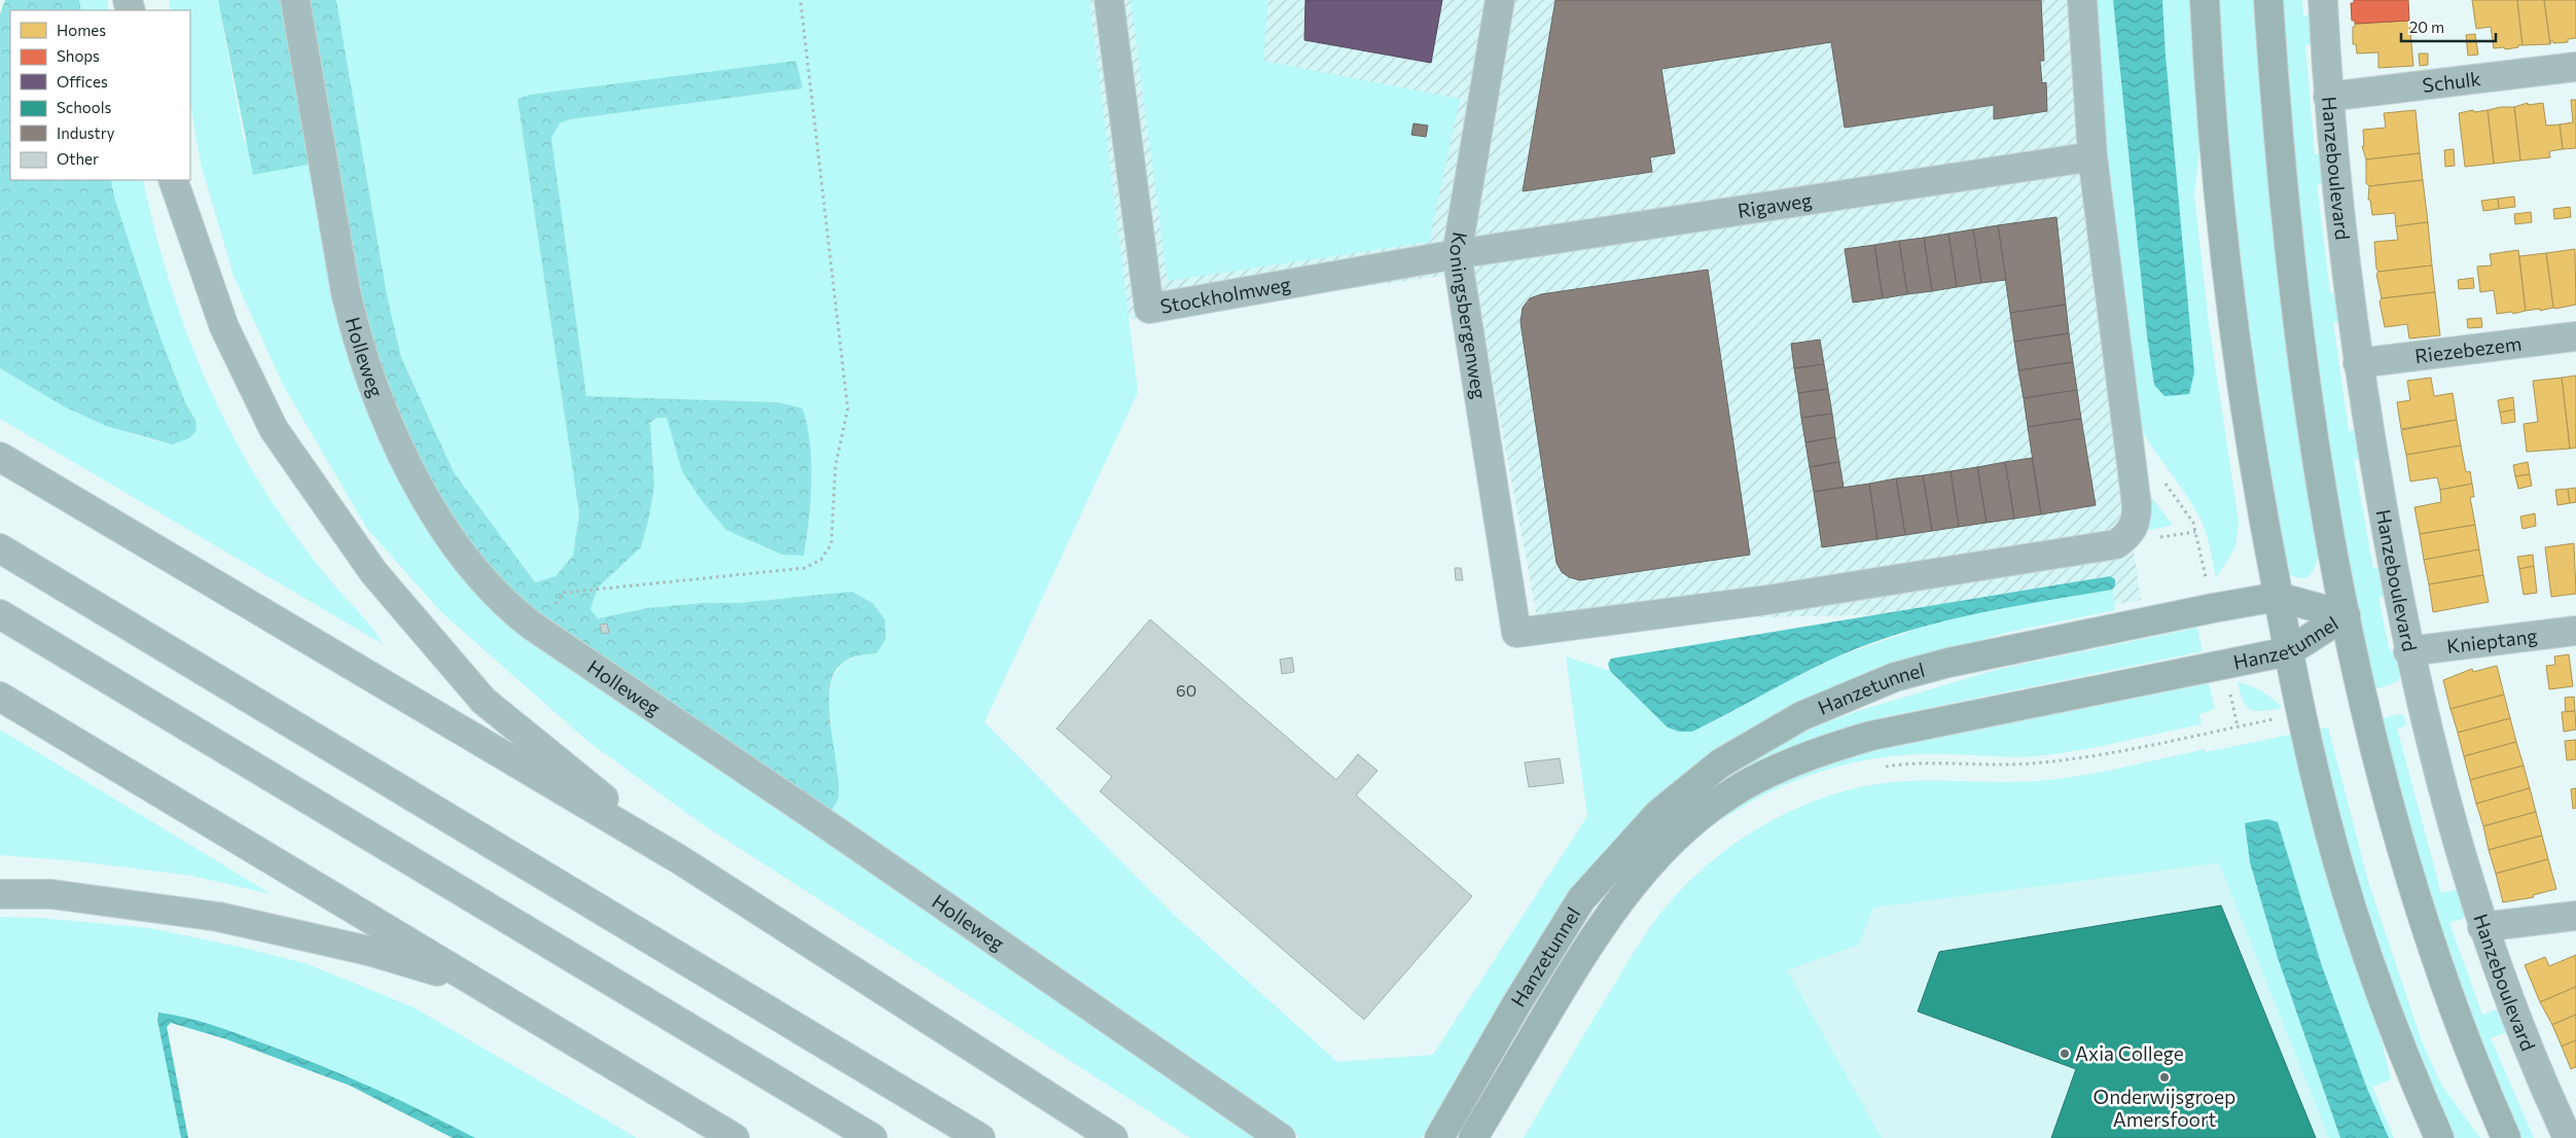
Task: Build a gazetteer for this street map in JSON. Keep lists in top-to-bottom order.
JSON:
{
  "streets": {
    "main road": ["Hanzetunnel"],
    "street": [
      "Schulk",
      "Hanzeboulevard",
      "Rigaweg",
      "Stockholmweg",
      "Koningsbergenweg",
      "Riezebezem",
      "Holleweg",
      "Knieptang"
    ]
  },
  "crossings": [
    ["Schulk", "Hanzeboulevard"],
    ["Hanzeboulevard", "Riezebezem"],
    ["Hanzeboulevard", "Knieptang"],
    ["Rigaweg", "Stockholmweg"],
    ["Rigaweg", "Koningsbergenweg"],
    ["Stockholmweg", "Koningsbergenweg"]
  ],
  "places": ["Axia College", "Onderwijsgroep Amersfoort"],
  "house_numbers": ["60"],
  "legend": [
    "Homes",
    "Shops",
    "Offices",
    "Schools",
    "Industry",
    "Other"
  ],
  "scale_bar": "20 m"
}
